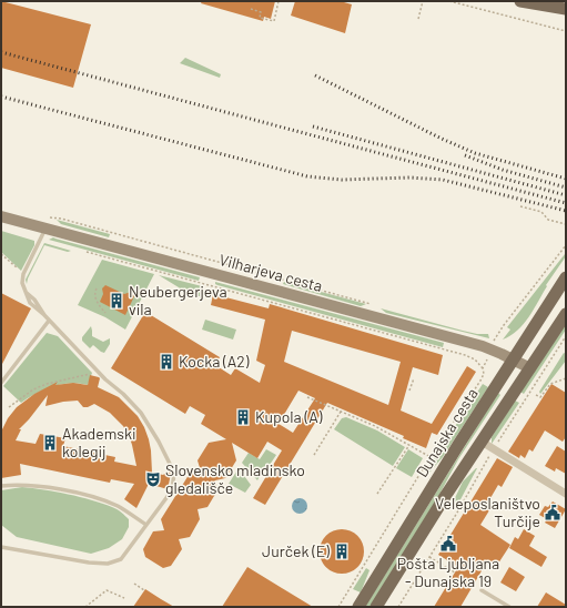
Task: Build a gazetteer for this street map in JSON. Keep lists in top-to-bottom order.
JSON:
{
  "streets": {
    "main road": ["Vilharjeva cesta", "Dunajska cesta"]
  },
  "crossings": [
    ["Vilharjeva cesta", "Dunajska cesta"]
  ],
  "places": {
    "building": [
      "Neubergerjeva vila",
      "Kocka (A2)",
      "Kupola (A)",
      "Akademski kolegij",
      "Jurček (E)"
    ],
    "theatre": ["Slovensko mladinsko gledališče"],
    "public building": ["Veleposlaništvo Turčije", "Pošta Ljubljana - Dunajska 19"]
  }
}
